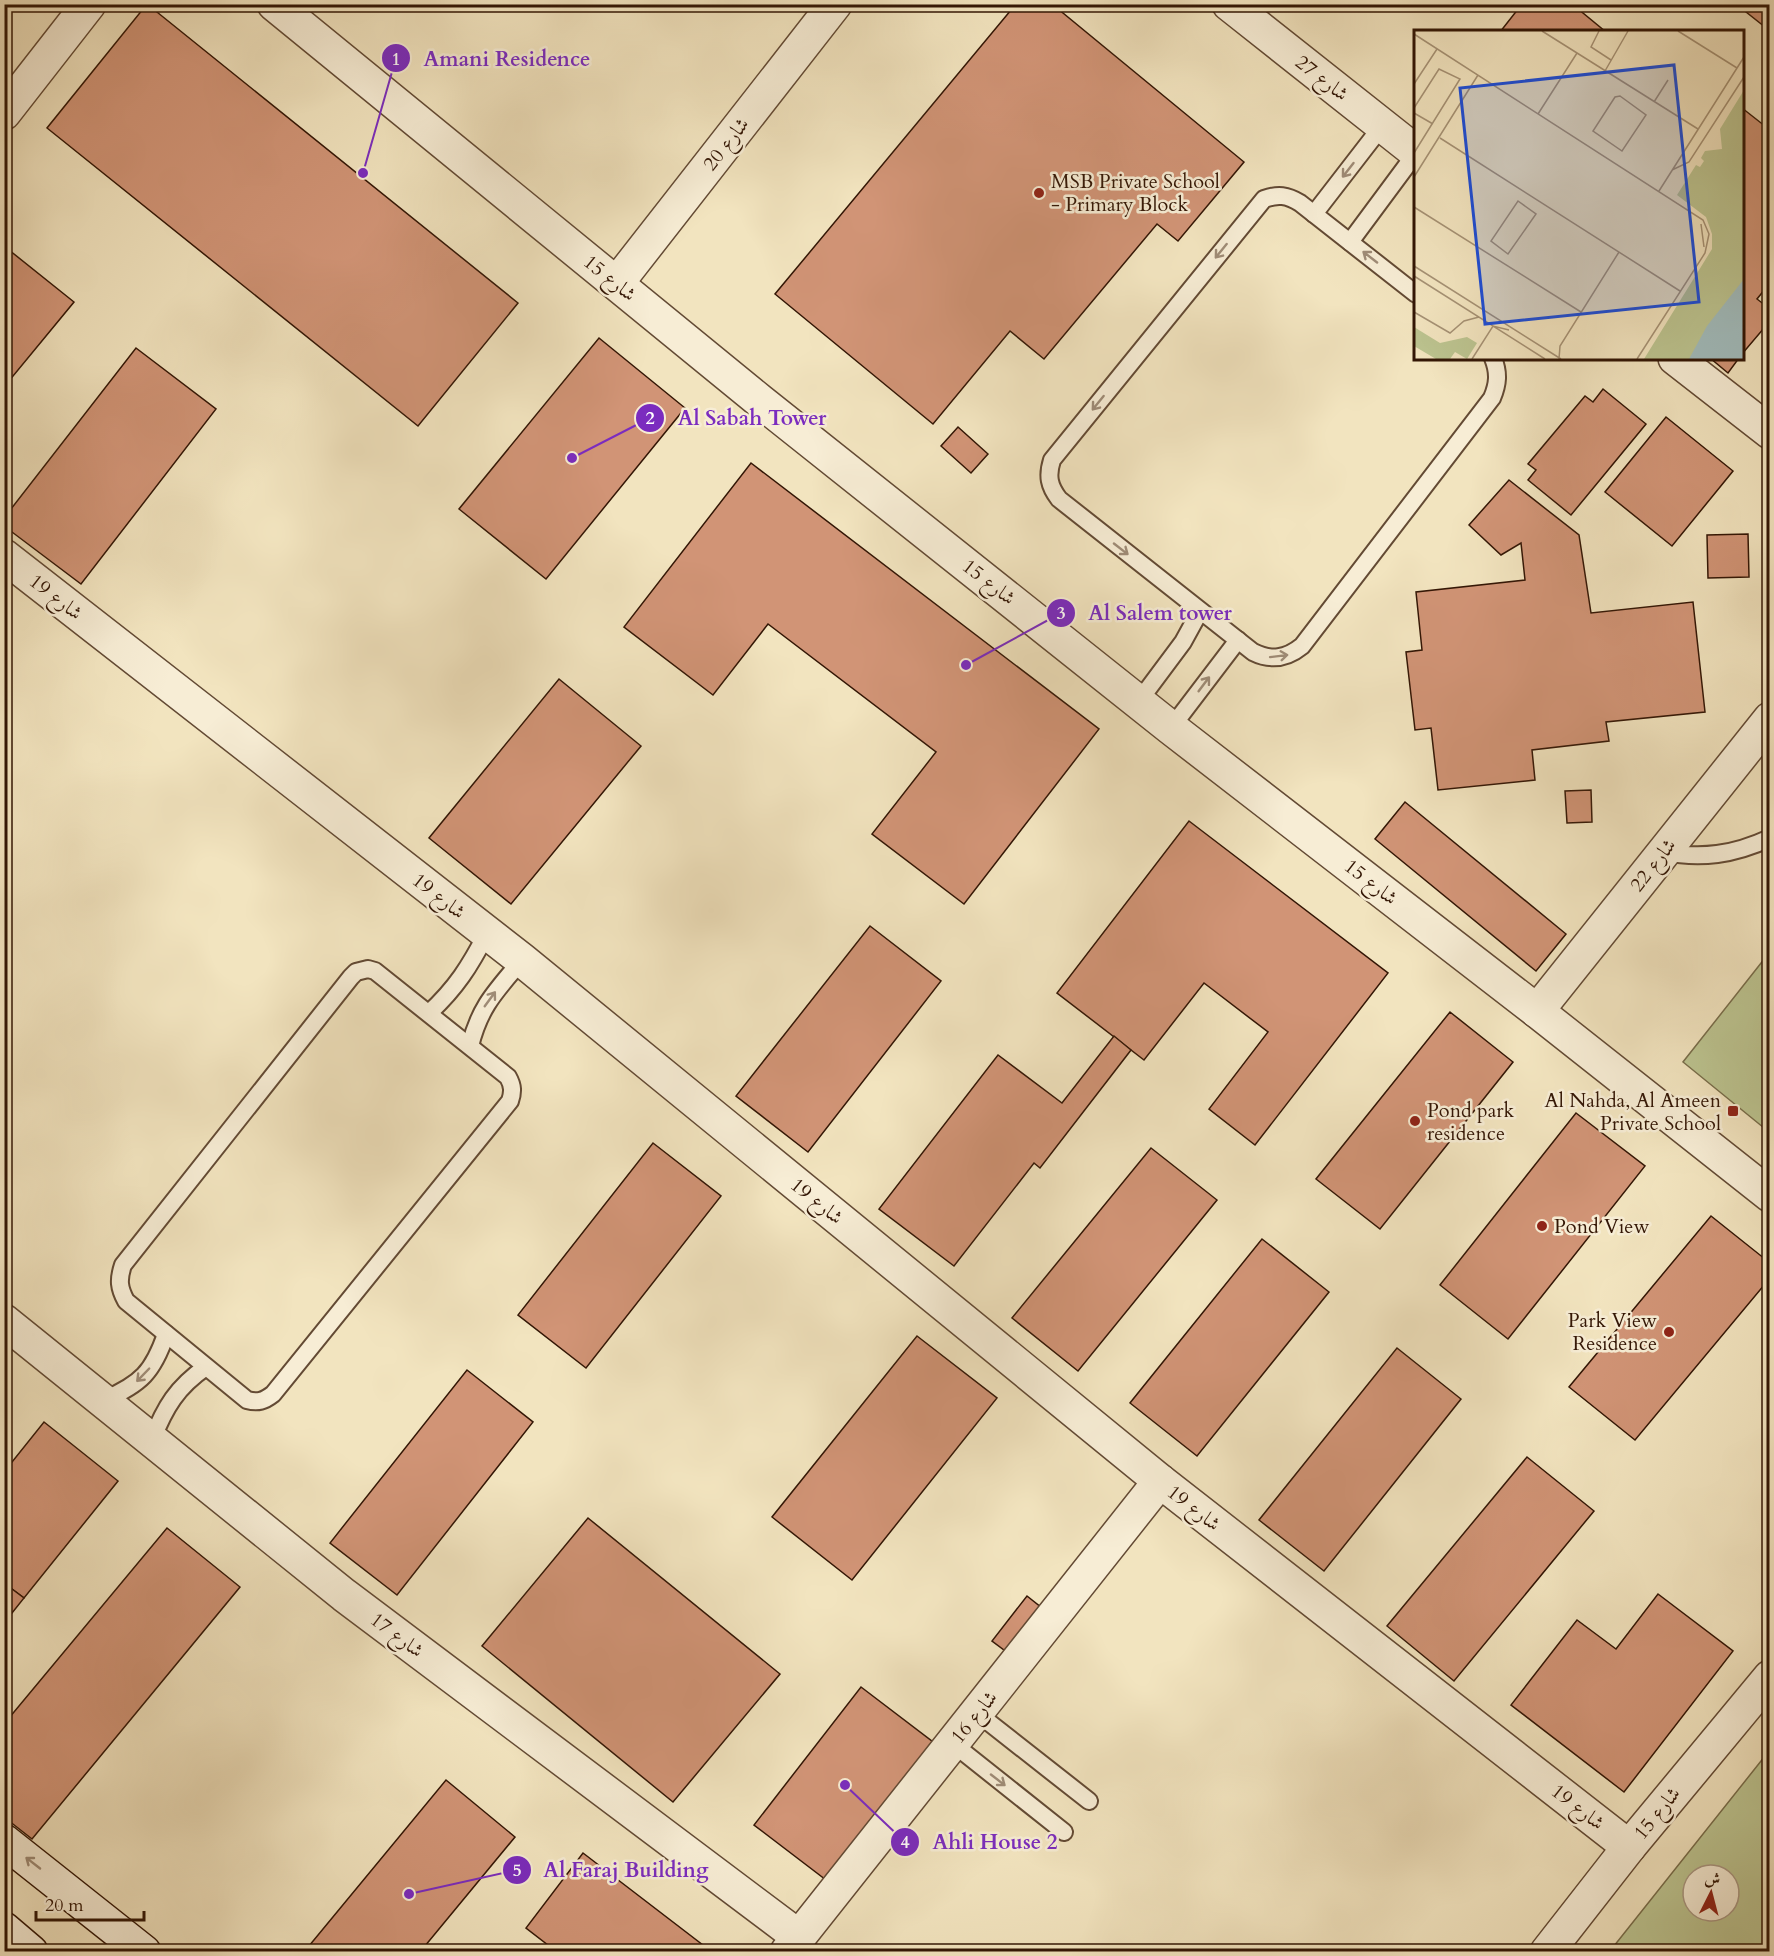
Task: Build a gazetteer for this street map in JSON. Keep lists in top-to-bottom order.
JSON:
{
  "streets": {
    "street": [
      "شارع 27",
      "شارع 20",
      "شارع 15",
      "شارع 19",
      "شارع 22",
      "شارع 17",
      "شارع 16"
    ]
  },
  "crossings": [
    ["شارع 20", "شارع 15"],
    ["شارع 15", "شارع 19"],
    ["شارع 15", "شارع 22"],
    ["شارع 19", "شارع 16"],
    ["شارع 17", "شارع 16"]
  ],
  "places": {
    "other": [
      "Amani Residence",
      "MSB Private School - Primary Block",
      "Al Sabah Tower",
      "Al Salem tower",
      "Pond park residence",
      "Pond View",
      "Park View Residence",
      "Ahli House 2",
      "Al Faraj Building"
    ],
    "transit": ["Al Nahda, Al Ameen Private School"]
  },
  "scale_bar": "20 m",
  "north": "top"
}
